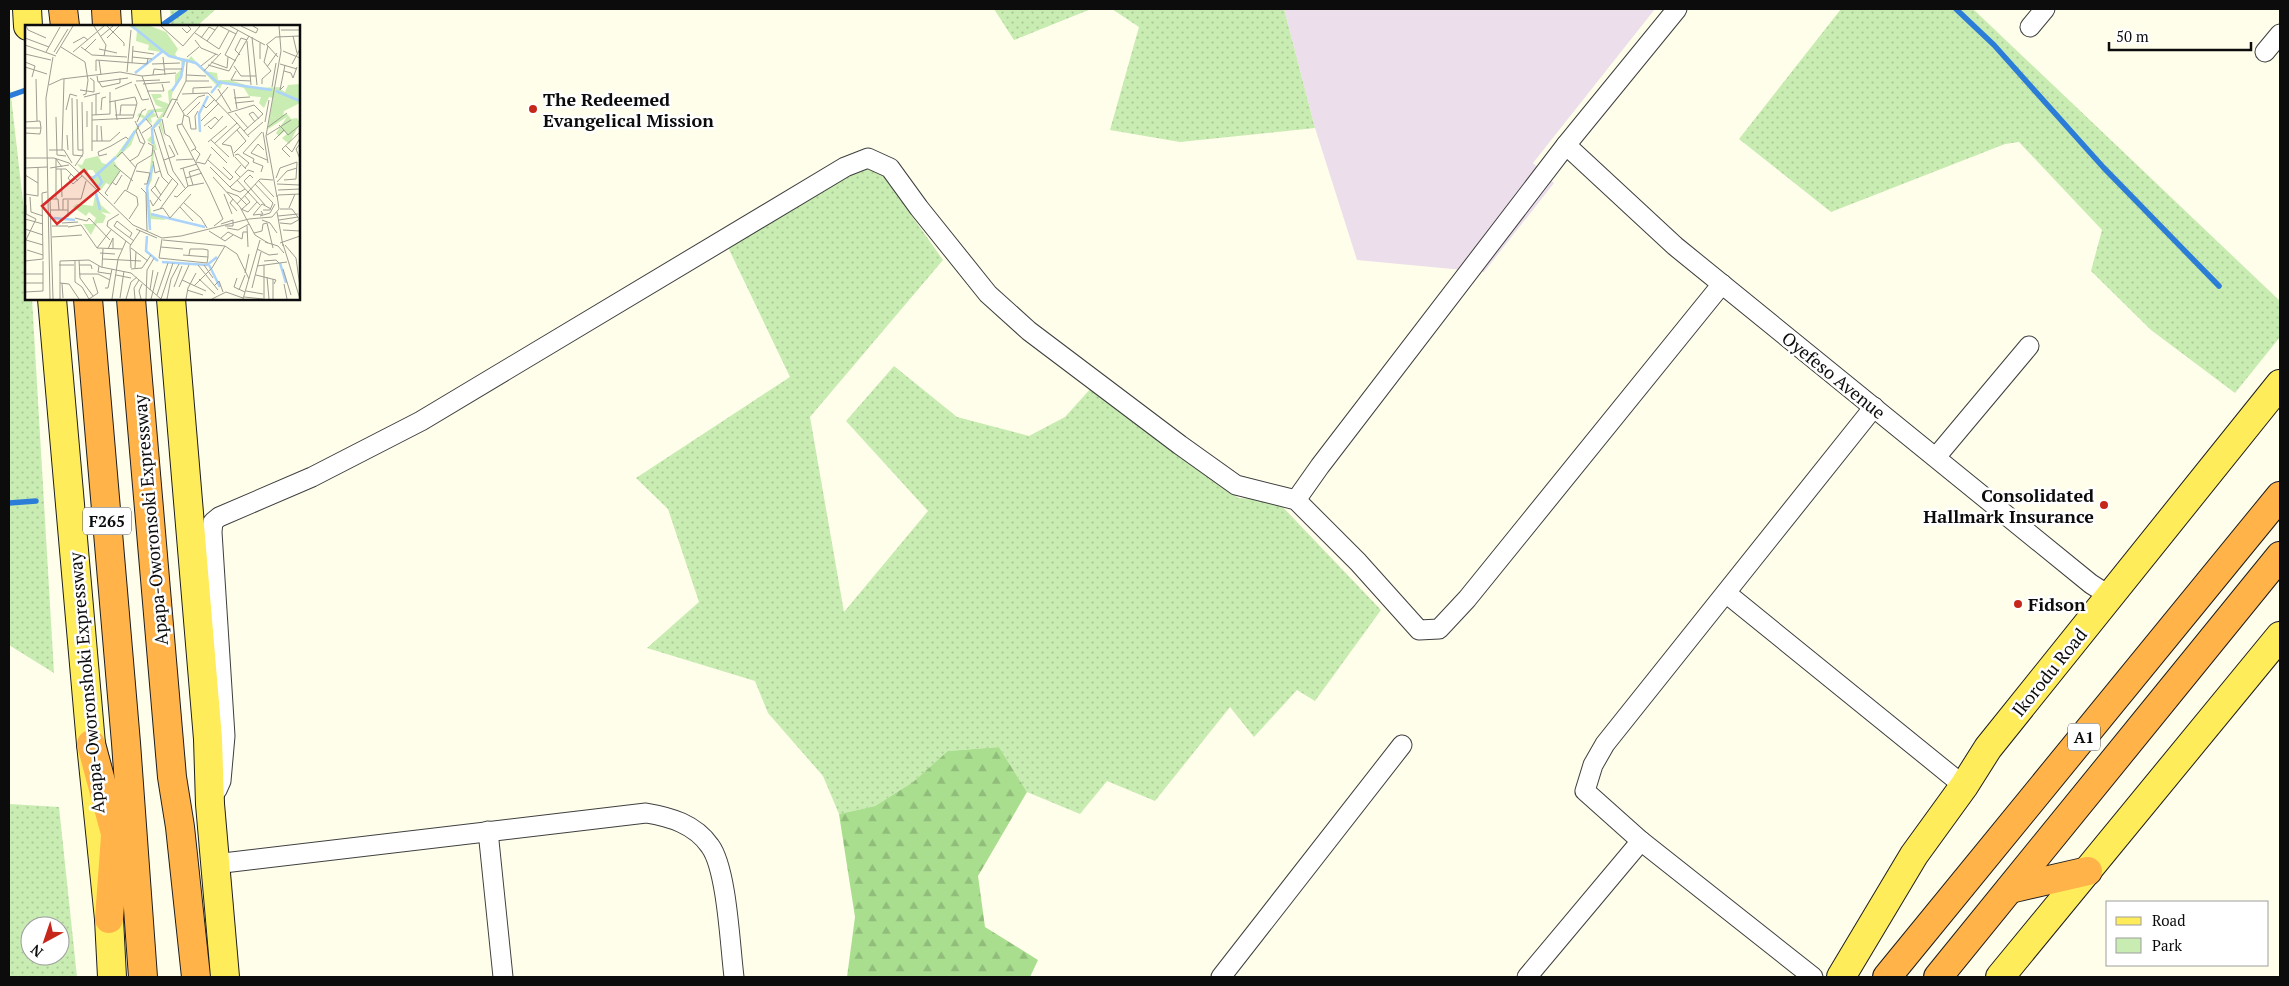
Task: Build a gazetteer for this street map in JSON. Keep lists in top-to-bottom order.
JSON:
{
  "streets": {
    "highway": [
      "Apapa-Oworonsoki Expressway",
      "F265",
      "Apapa-Oworonshoki Expressway",
      "A1"
    ],
    "main road": ["Ikorodu Road"],
    "street": ["Oyefeso Avenue"]
  },
  "crossings": [
    ["Oyefeso Avenue", "Ikorodu Road"],
    ["Apapa-Oworonsoki Expressway", "F265"],
    ["F265", "Apapa-Oworonshoki Expressway"]
  ],
  "places": ["The Redeemed Evangelical Mission", "Consolidated Hallmark Insurance", "Fidson"],
  "legend": ["Road", "Park"],
  "scale_bar": "50 m",
  "north": "bottom left"
}
